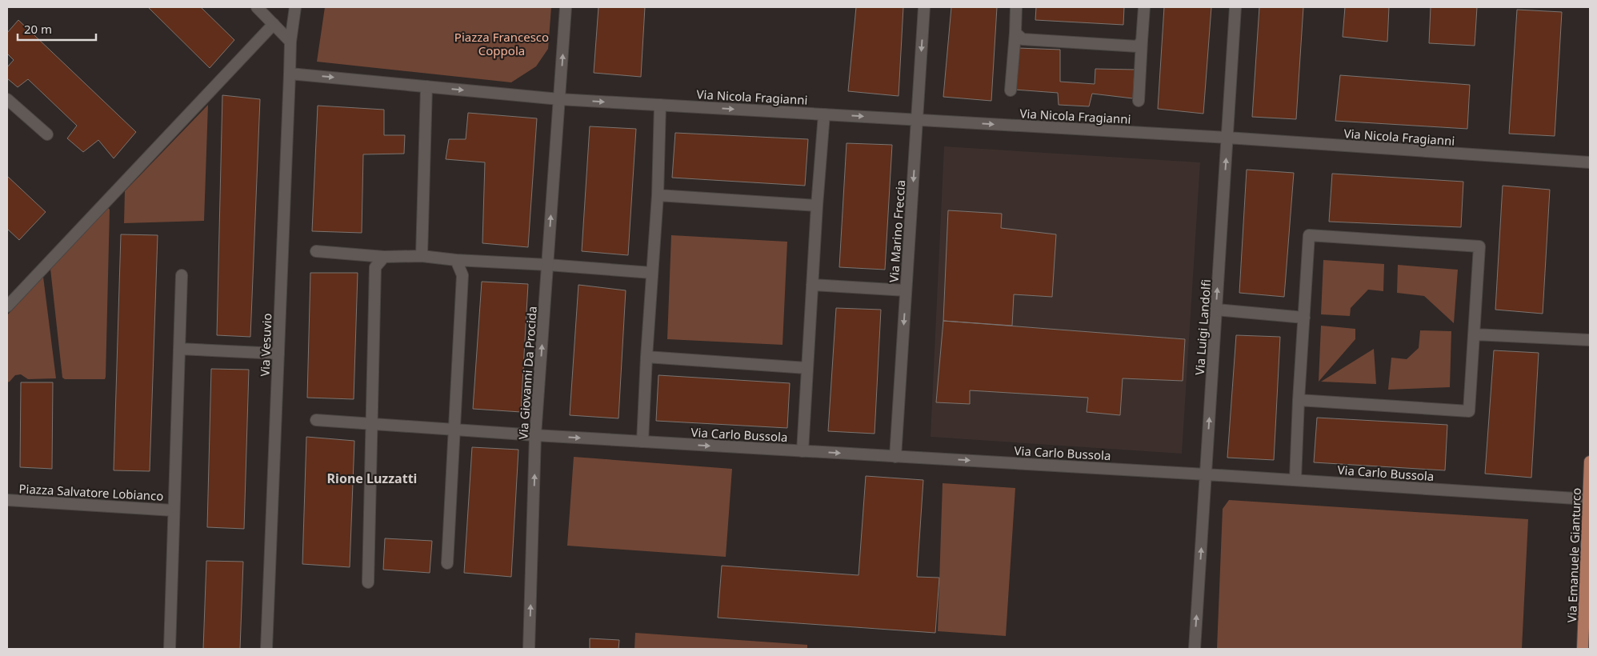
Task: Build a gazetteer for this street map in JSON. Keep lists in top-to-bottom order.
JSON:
{
  "streets": {
    "main road": ["Via Emanuele Gianturco"],
    "street": [
      "Via Nicola Fragianni",
      "Via Marino Freccia",
      "Via Luigi Landolfi",
      "Via Vesuvio",
      "Via Giovanni Da Procida",
      "Via Carlo Bussola",
      "Piazza Salvatore Lobianco"
    ]
  },
  "crossings": [
    ["Via Nicola Fragianni", "Via Marino Freccia"],
    ["Via Nicola Fragianni", "Via Luigi Landolfi"],
    ["Via Nicola Fragianni", "Via Giovanni Da Procida"],
    ["Via Marino Freccia", "Via Carlo Bussola"],
    ["Via Luigi Landolfi", "Via Carlo Bussola"],
    ["Via Giovanni Da Procida", "Via Carlo Bussola"],
    ["Via Carlo Bussola", "Via Emanuele Gianturco"]
  ],
  "one_way": ["Via Carlo Bussola"],
  "districts": ["Rione Luzzatti"],
  "parks": ["Piazza Francesco Coppola"],
  "scale_bar": "20 m"
}
